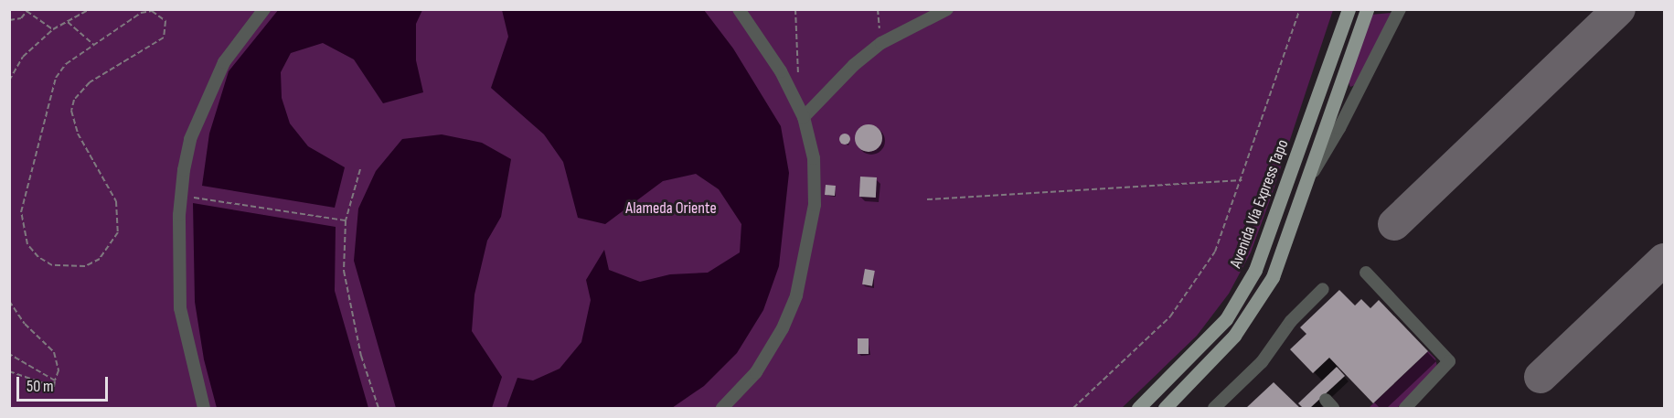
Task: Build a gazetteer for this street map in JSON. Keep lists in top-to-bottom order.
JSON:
{
  "streets": {
    "main road": ["Avenida Vía Express Tapo"]
  },
  "parks": ["Alameda Oriente"],
  "scale_bar": "50 m"
}
